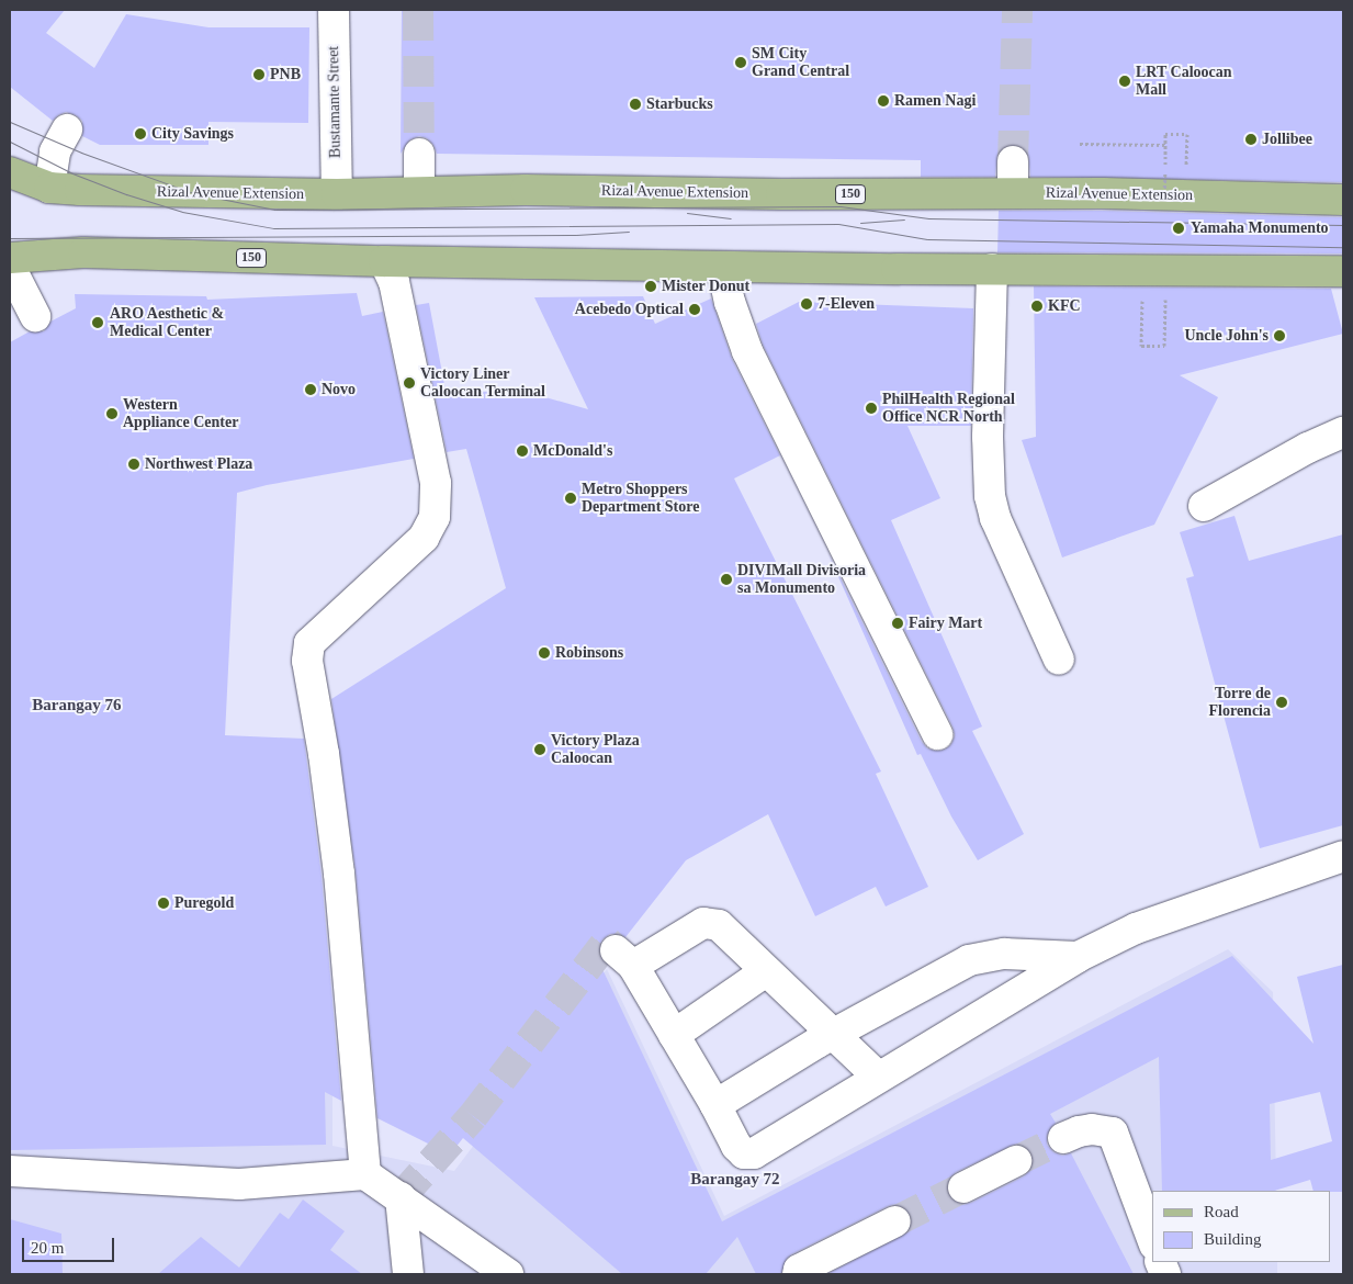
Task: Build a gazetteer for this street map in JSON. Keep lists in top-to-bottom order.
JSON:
{
  "streets": {
    "main road": ["Rizal Avenue Extension", "150"],
    "street": ["Bustamante Street"]
  },
  "crossings": [
    ["Bustamante Street", "Rizal Avenue Extension"]
  ],
  "districts": ["Barangay 76", "Barangay 72"],
  "places": [
    "SM City Grand Central",
    "PNB",
    "LRT Caloocan Mall",
    "Ramen Nagi",
    "Starbucks",
    "City Savings",
    "Jollibee",
    "Yamaha Monumento",
    "Mister Donut",
    "7-Eleven",
    "KFC",
    "Acebedo Optical",
    "ARO Aesthetic & Medical Center",
    "Uncle John's",
    "Victory Liner Caloocan Terminal",
    "Novo",
    "PhilHealth Regional Office NCR North",
    "Western Appliance Center",
    "McDonald's",
    "Northwest Plaza",
    "Metro Shoppers Department Store",
    "DIVIMall Divisoria sa Monumento",
    "Fairy Mart",
    "Robinsons",
    "Torre de Florencia",
    "Victory Plaza Caloocan",
    "Puregold"
  ],
  "legend": ["Road", "Building"],
  "scale_bar": "20 m"
}
